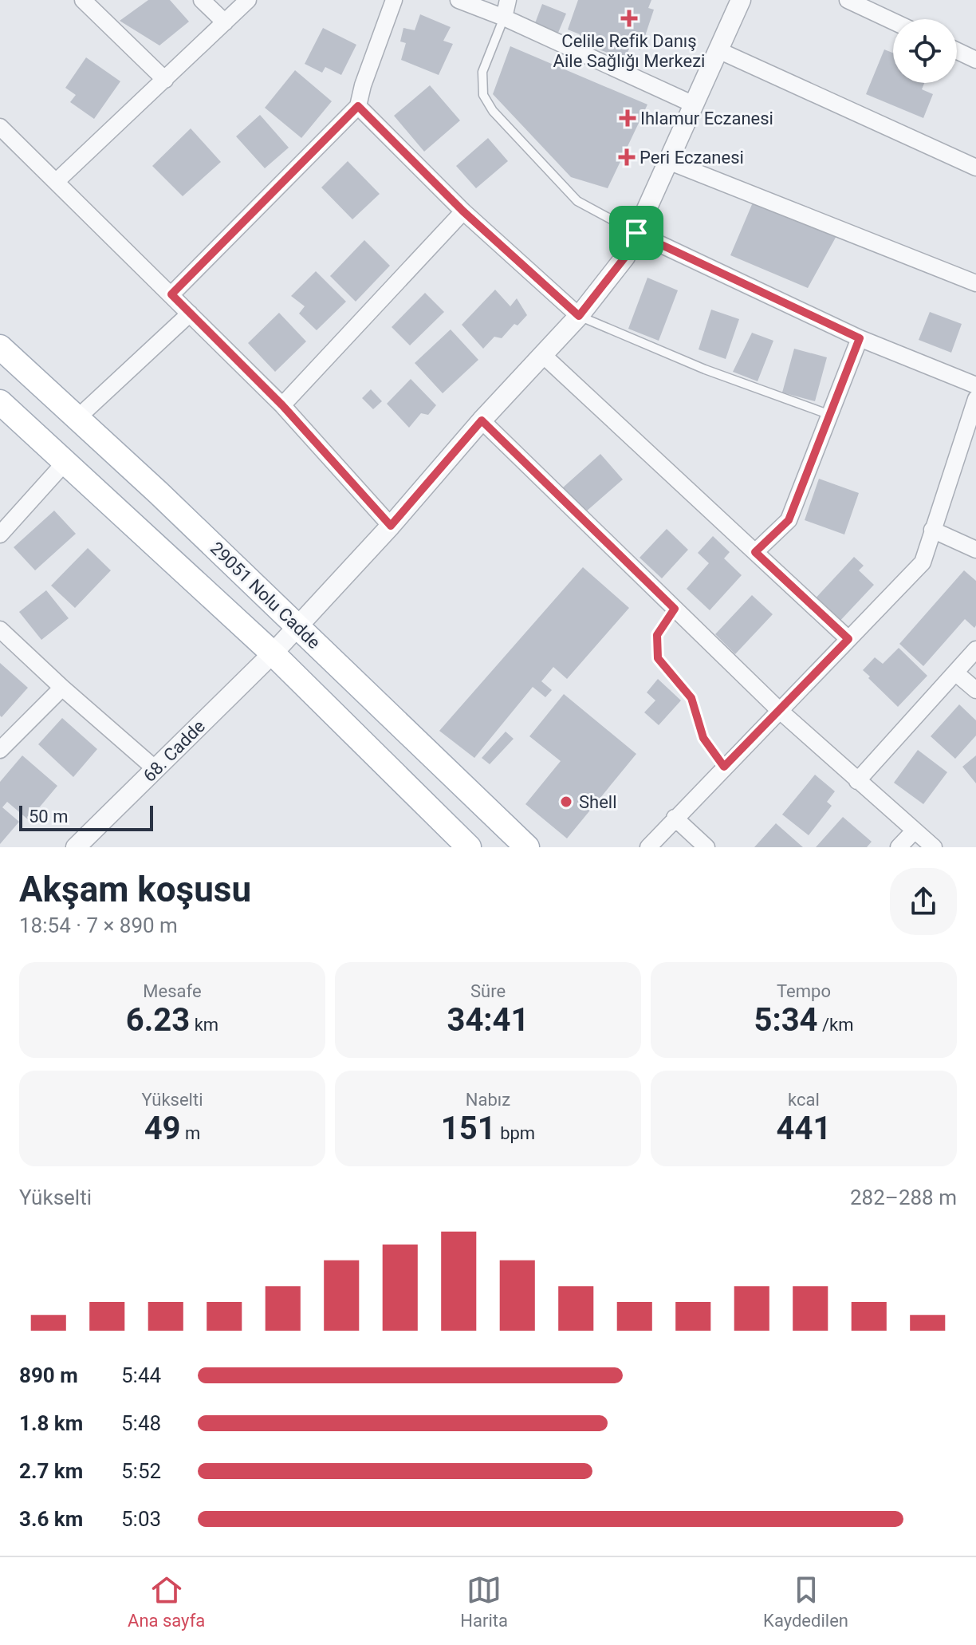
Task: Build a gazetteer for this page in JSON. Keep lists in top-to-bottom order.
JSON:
{
  "streets": {
    "main road": ["29051 Nolu Cadde"],
    "street": ["68. Cadde"]
  },
  "crossings": [
    ["29051 Nolu Cadde", "68. Cadde"]
  ],
  "places": {
    "health": ["Celile Refik Danış Aile Sağlığı Merkezi", "Ihlamur Eczanesi", "Peri Eczanesi"],
    "other": ["Shell"]
  },
  "scale_bar": "50 m",
  "page": {
    "scale": "50 m",
    "heading": ["Akşam koşusu", "18:54 · 7 × 890 m"],
    "stats": [
      ["Mesafe", "6.23 km"],
      ["Süre", "34:41"],
      ["Tempo", "5:34 /km"],
      ["Yükselti", "49 m"],
      ["Nabız", "151 bpm"],
      ["kcal", "441"]
    ],
    "chart": ["Yükselti", "282–288 m"],
    "list": [
      {
        "name": "890 m",
        "note": "5:44"
      },
      {
        "name": "1.8 km",
        "note": "5:48"
      },
      {
        "name": "2.7 km",
        "note": "5:52"
      },
      {
        "name": "3.6 km",
        "note": "5:03"
      }
    ],
    "tabs": ["Ana sayfa", "Harita", "Kaydedilen"]
  }
}
